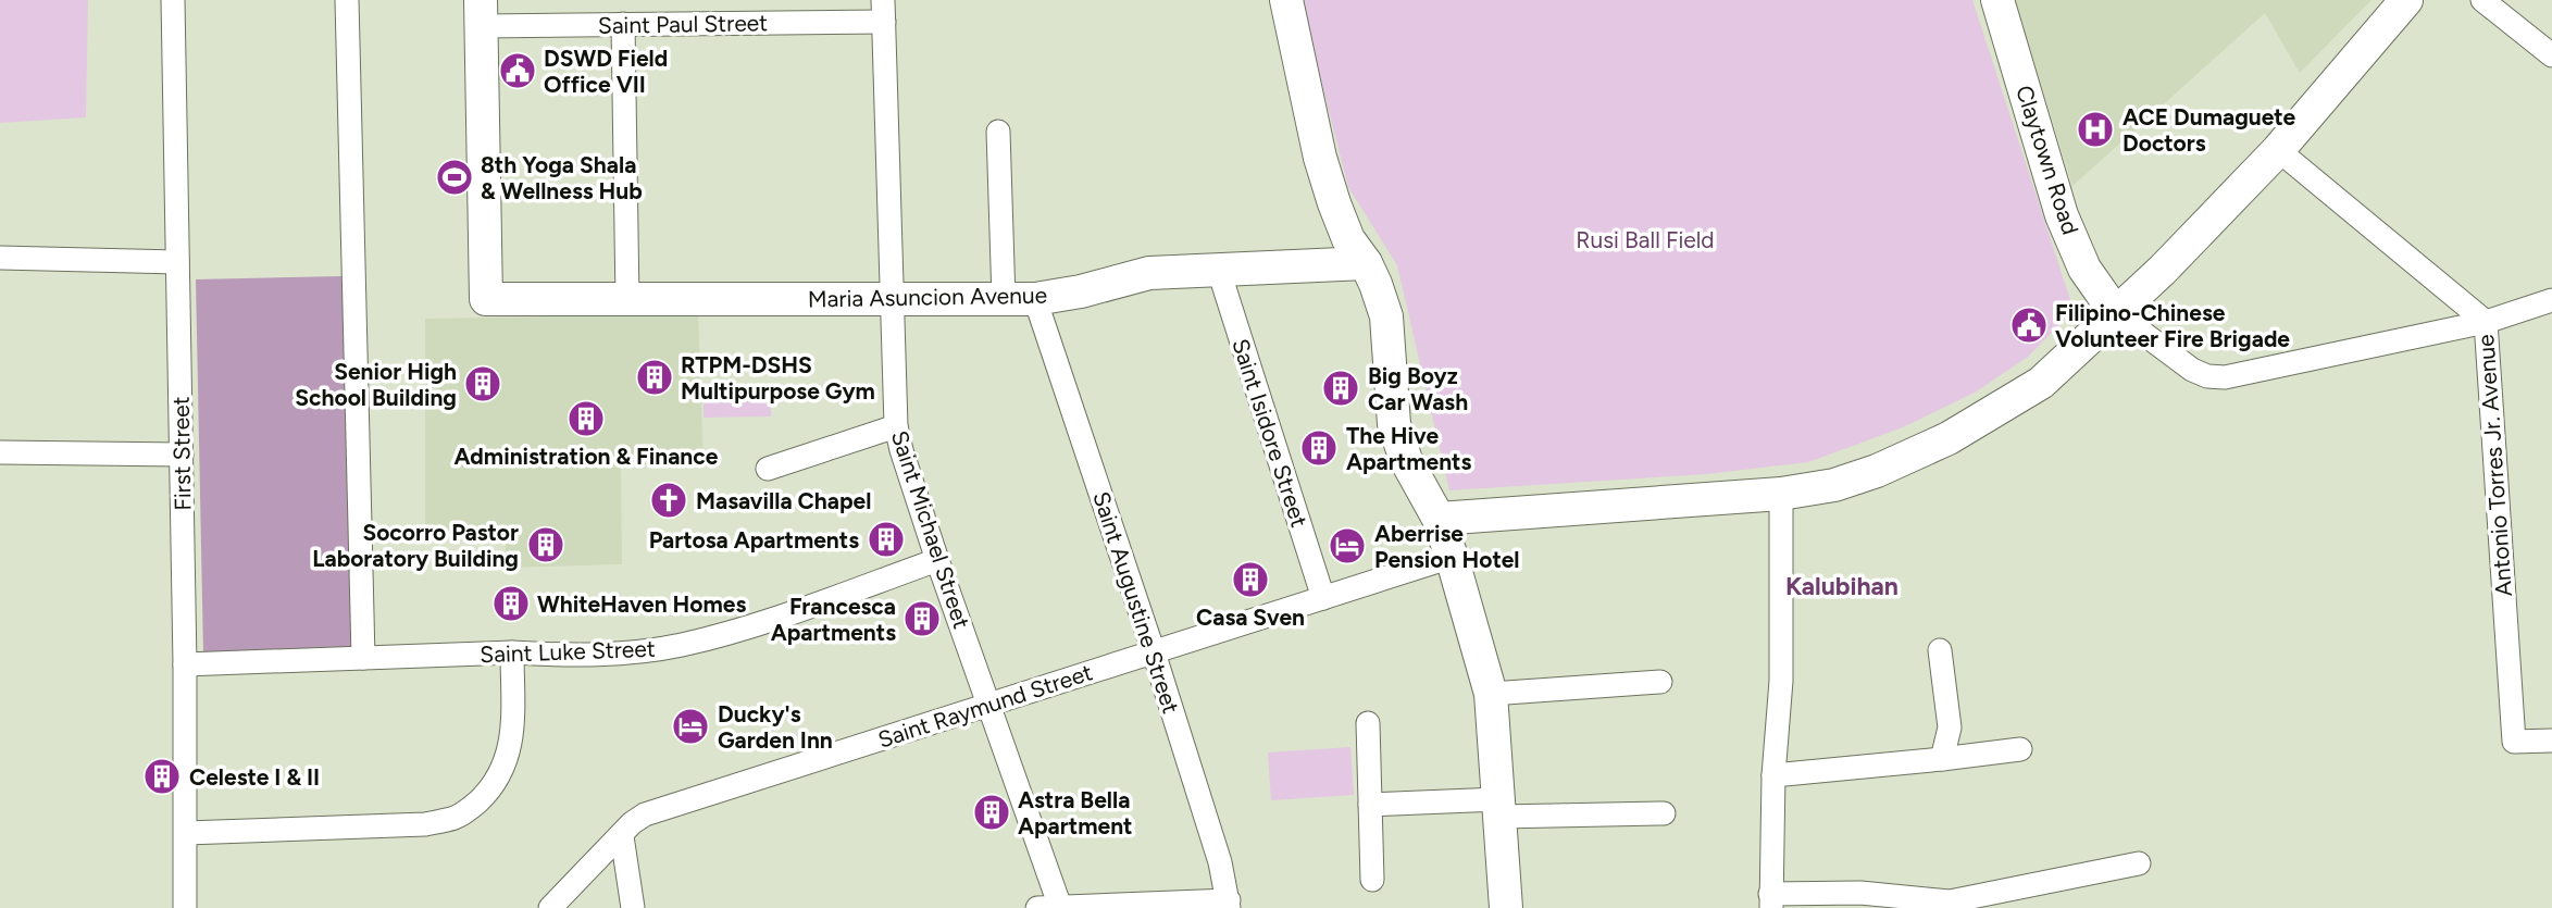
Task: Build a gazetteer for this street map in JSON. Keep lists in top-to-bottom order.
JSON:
{
  "streets": {
    "street": [
      "Saint Paul Street",
      "Claytown Road",
      "Maria Asuncion Avenue",
      "Saint Isidore Street",
      "First Street",
      "Antonio Torres Jr. Avenue",
      "Saint Michael Street",
      "Saint Augustine Street",
      "Saint Luke Street",
      "Saint Raymund Street"
    ]
  },
  "crossings": [
    ["Saint Paul Street", "Maria Asuncion Avenue"],
    ["Saint Paul Street", "Saint Michael Street"],
    ["Maria Asuncion Avenue", "Saint Isidore Street"],
    ["Maria Asuncion Avenue", "Saint Michael Street"],
    ["Maria Asuncion Avenue", "Saint Augustine Street"],
    ["Saint Isidore Street", "Saint Raymund Street"],
    ["First Street", "Saint Luke Street"],
    ["Saint Michael Street", "Saint Luke Street"],
    ["Saint Michael Street", "Saint Raymund Street"],
    ["Saint Augustine Street", "Saint Raymund Street"]
  ],
  "districts": ["Kalubihan"],
  "parks": ["Rusi Ball Field"],
  "places": {
    "public building": ["DSWD Field Office VII", "Filipino-Chinese Volunteer Fire Brigade"],
    "hospital": ["ACE Dumaguete Doctors"],
    "sports": ["8th Yoga Shala & Wellness Hub"],
    "building": [
      "RTPM-DSHS Multipurpose Gym",
      "Senior High School Building",
      "Big Boyz Car Wash",
      "Administration & Finance",
      "The Hive Apartments",
      "Partosa Apartments",
      "Socorro Pastor Laboratory Building",
      "Casa Sven",
      "WhiteHaven Homes",
      "Francesca Apartments",
      "Celeste I & II",
      "Astra Bella Apartment"
    ],
    "church": ["Masavilla Chapel"],
    "hotel": ["Aberrise Pension Hotel", "Ducky's Garden Inn"]
  }
}
